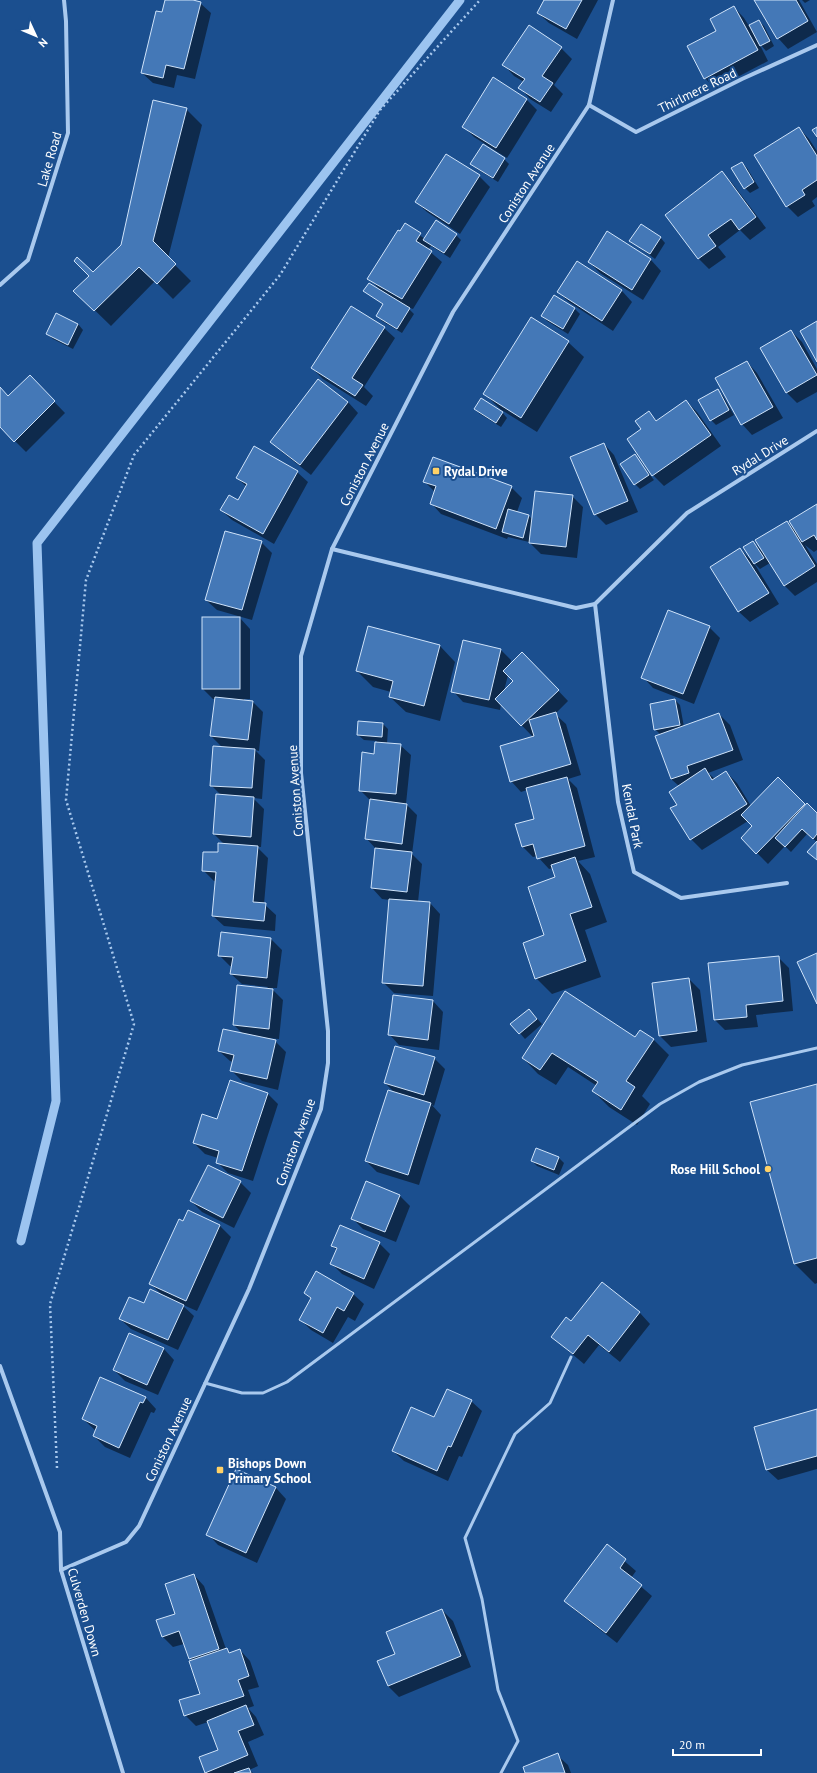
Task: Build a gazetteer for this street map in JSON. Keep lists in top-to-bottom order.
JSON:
{
  "streets": {
    "street": [
      "Thirlmere Road",
      "Lake Road",
      "Coniston Avenue",
      "Rydal Drive",
      "Kendal Park",
      "Culverden Down"
    ]
  },
  "crossings": [
    ["Thirlmere Road", "Coniston Avenue"],
    ["Coniston Avenue", "Culverden Down"],
    ["Rydal Drive", "Kendal Park"]
  ],
  "places": {
    "transit": ["Rydal Drive", "Bishops Down Primary School"],
    "other": ["Rose Hill School"]
  },
  "scale_bar": "20 m",
  "north": "bottom right"
}
